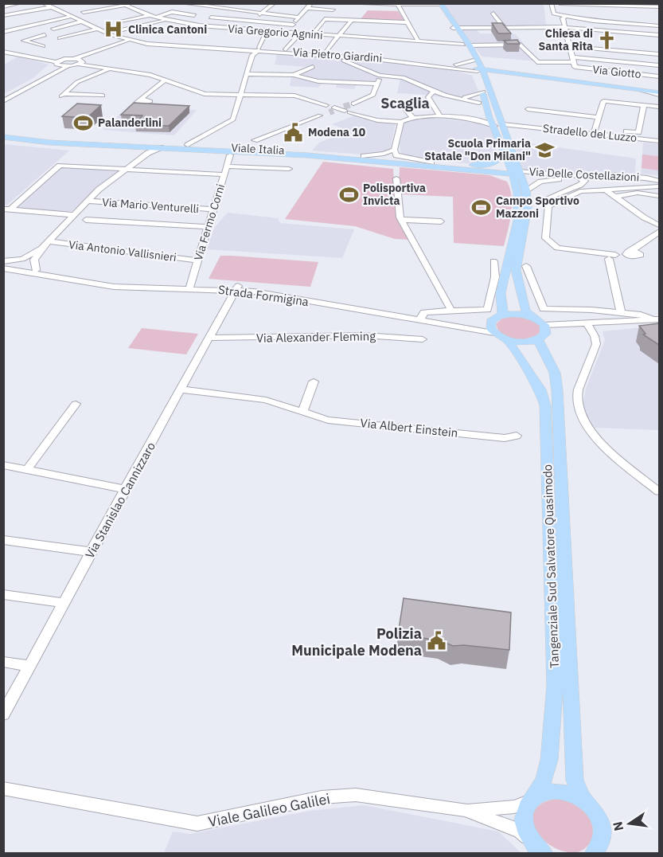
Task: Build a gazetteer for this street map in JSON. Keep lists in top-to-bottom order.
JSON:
{
  "streets": {
    "main road": ["Via Pietro Giardini", "Viale Italia", "Tangenziale Sud Salvatore Quasimodo"],
    "street": [
      "Via Gregorio Agnini",
      "Via Giotto",
      "Stradello del Luzzo",
      "Via Delle Costellazioni",
      "Via Mario Venturelli",
      "Via Fermo Corni",
      "Via Antonio Vallisnieri",
      "Strada Formigina",
      "Via Alexander Fleming",
      "Via Albert Einstein",
      "Via Stanislao Cannizzaro",
      "Viale Galileo Galilei"
    ]
  },
  "crossings": [
    ["Viale Italia", "Via Delle Costellazioni"],
    ["Via Mario Venturelli", "Via Fermo Corni"],
    ["Via Fermo Corni", "Via Antonio Vallisnieri"],
    ["Via Fermo Corni", "Strada Formigina"],
    ["Strada Formigina", "Via Stanislao Cannizzaro"],
    ["Via Alexander Fleming", "Via Stanislao Cannizzaro"],
    ["Via Albert Einstein", "Via Stanislao Cannizzaro"],
    ["Tangenziale Sud Salvatore Quasimodo", "Viale Galileo Galilei"]
  ],
  "districts": ["Scaglia"],
  "places": {
    "hospital": ["Clinica Cantoni"],
    "church": ["Chiesa di Santa Rita"],
    "sports": ["Palanderlini", "Polisportiva Invicta", "Campo Sportivo Mazzoni"],
    "public building": ["Modena 10", "Polizia Municipale Modena"],
    "school or university": ["Scuola Primaria Statale \"Don Milani\""]
  },
  "north": "left"
}
